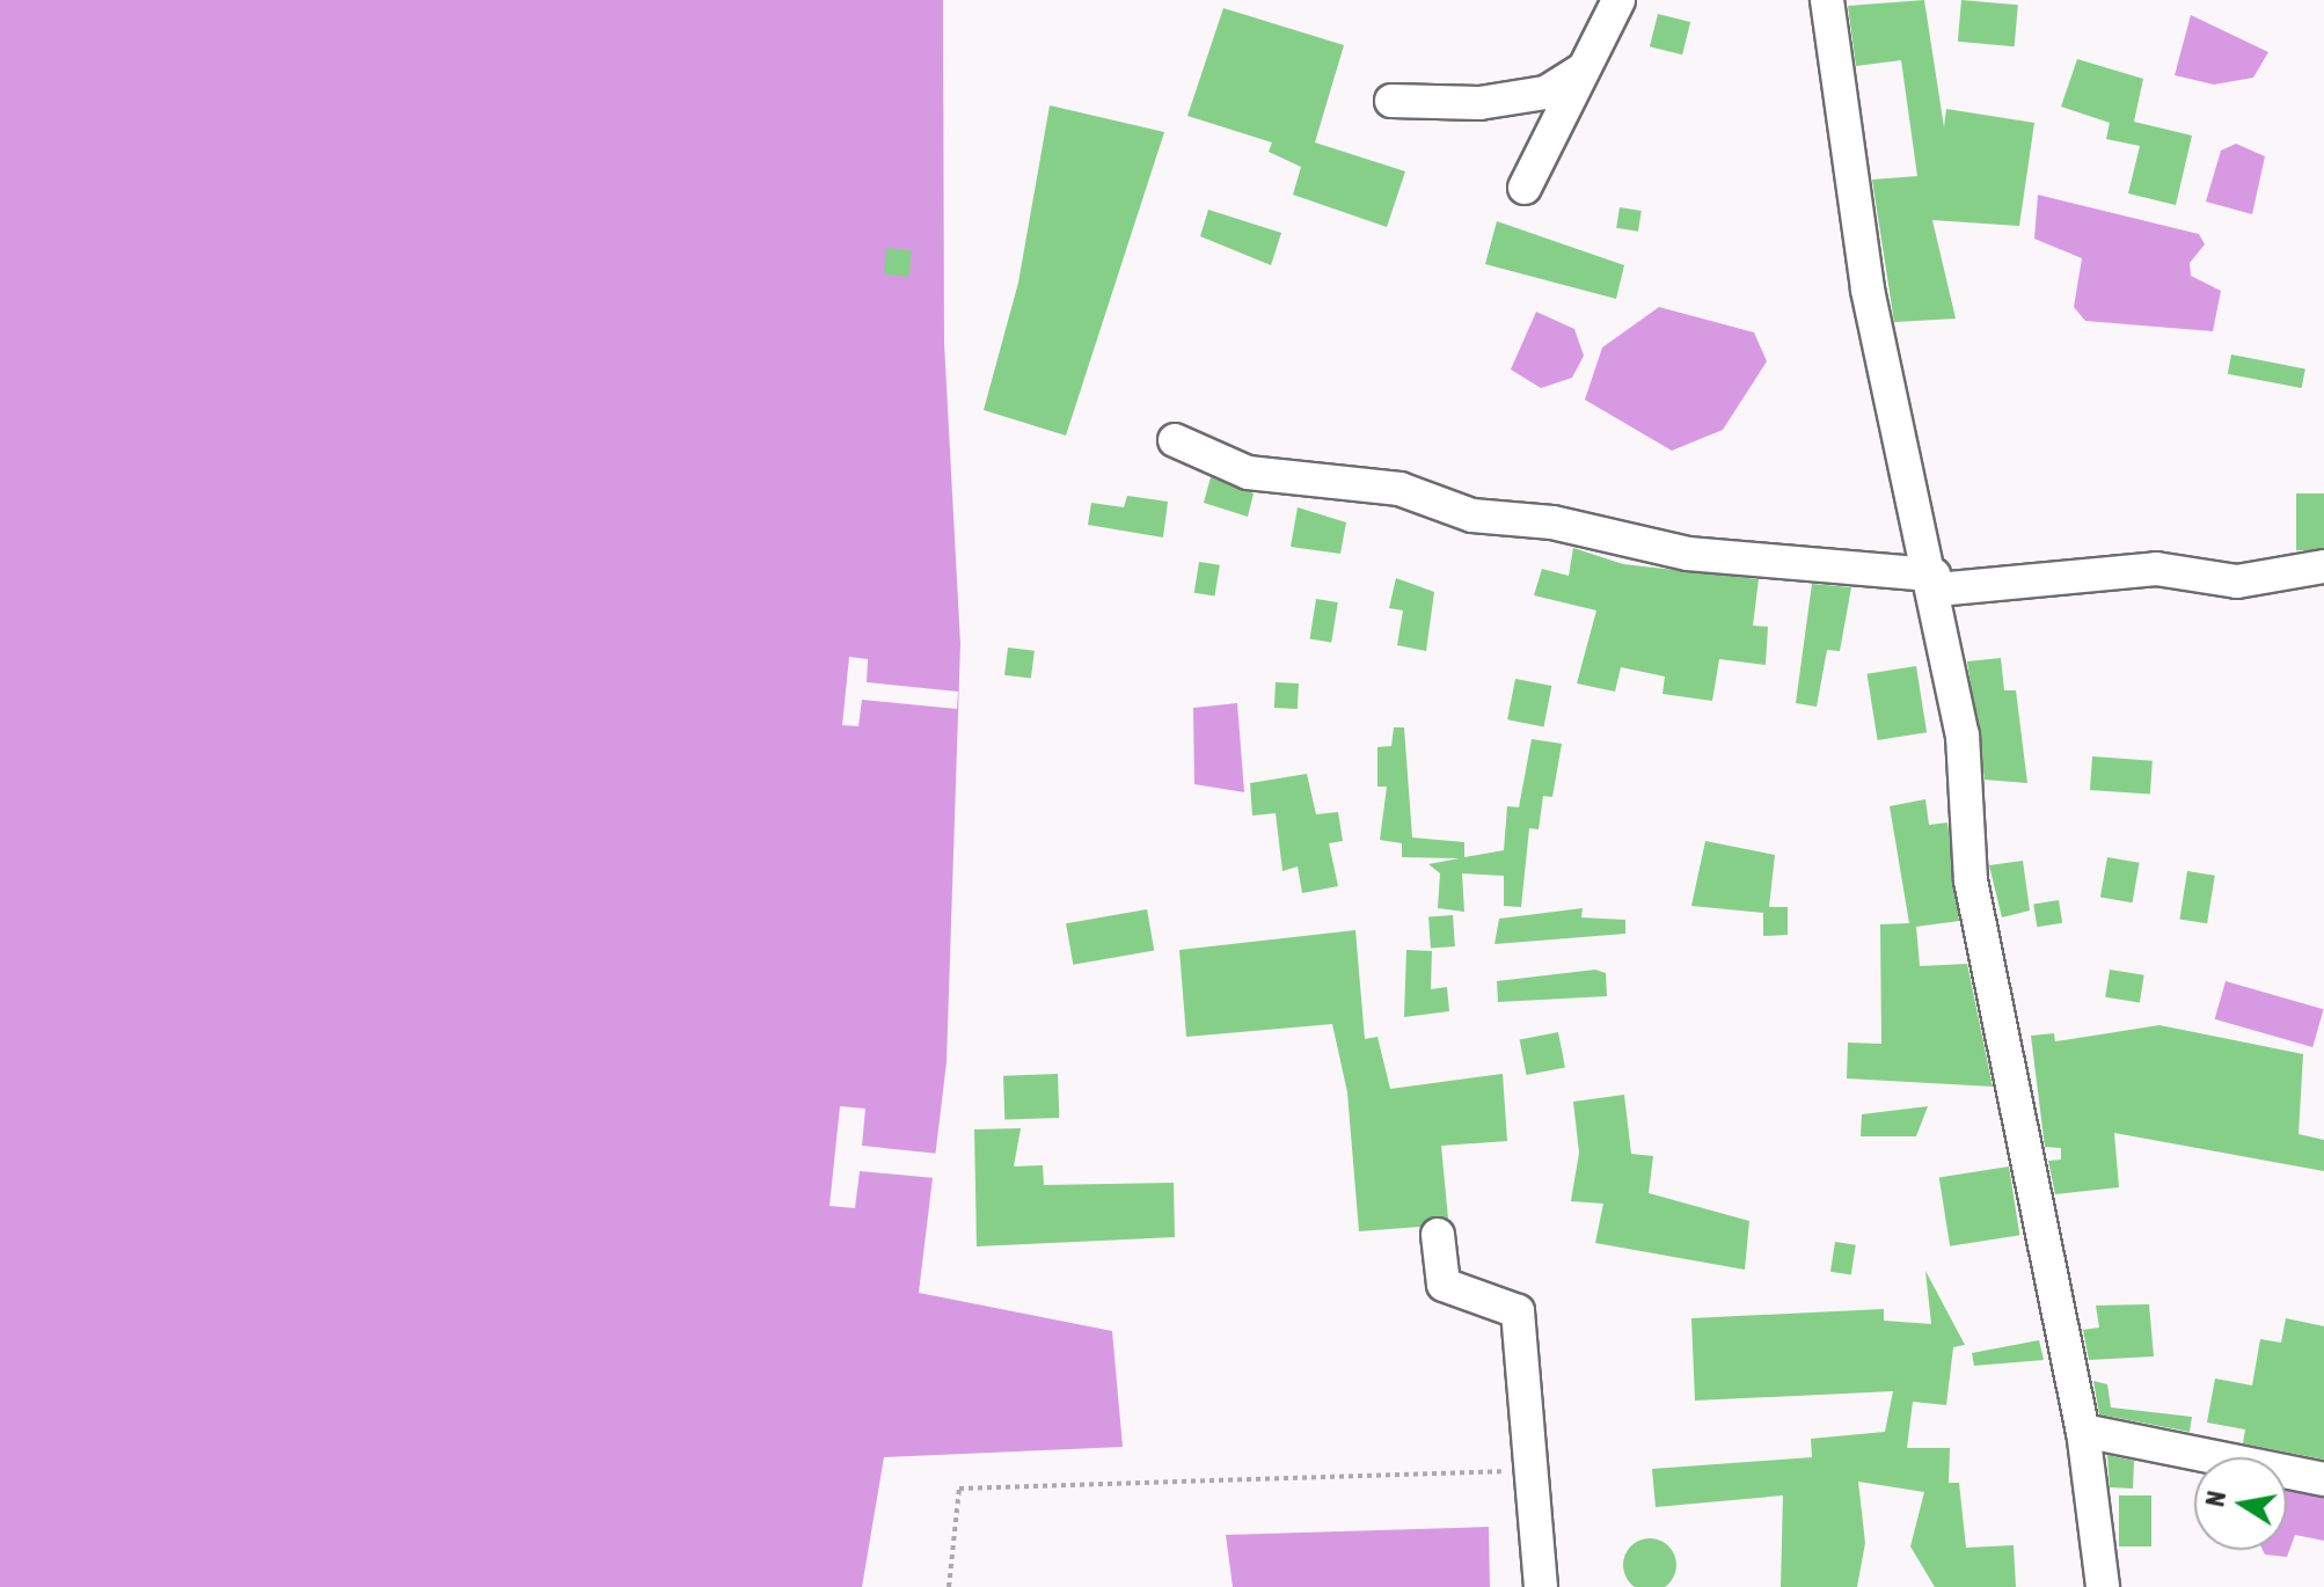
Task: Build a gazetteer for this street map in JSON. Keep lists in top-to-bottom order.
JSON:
{
  "north": "left"
}
